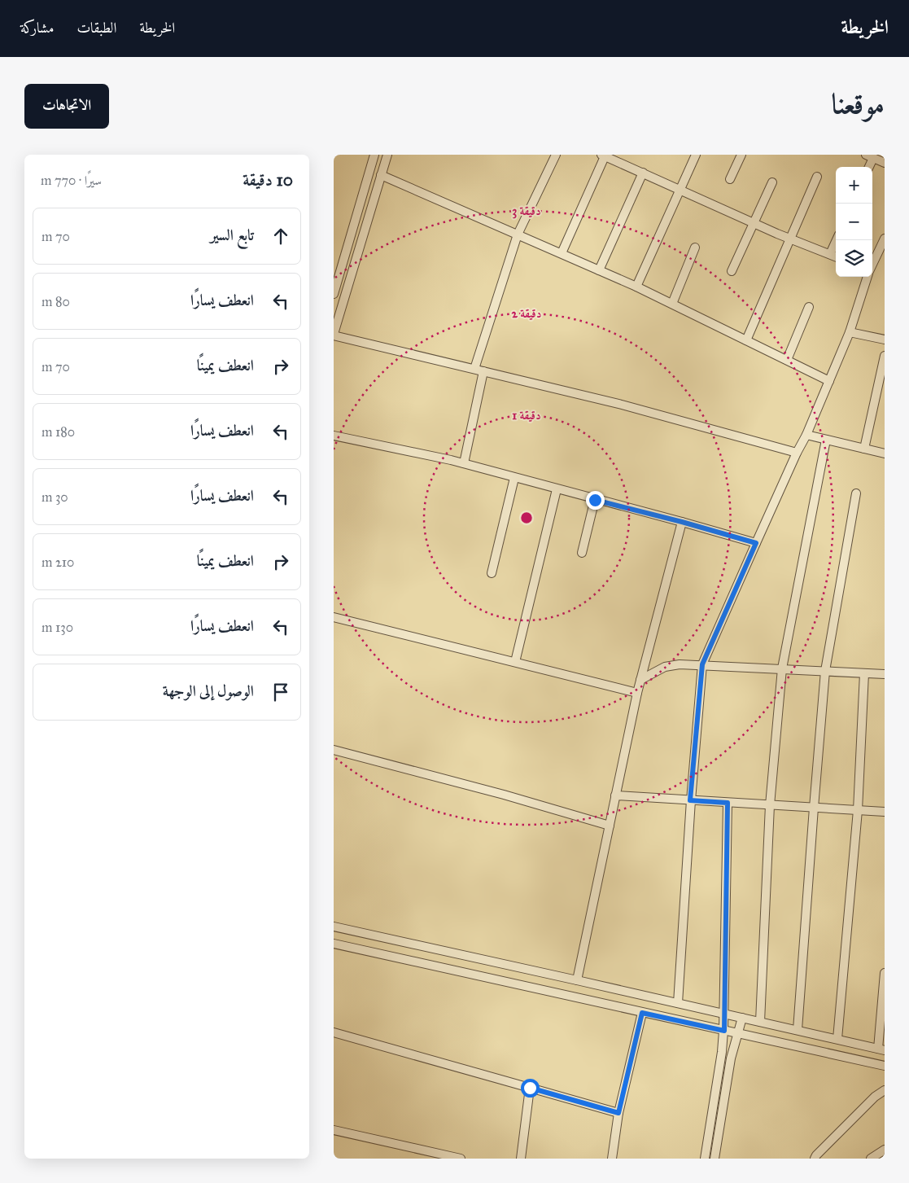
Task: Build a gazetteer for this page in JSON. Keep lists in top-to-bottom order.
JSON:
{
  "page": {
    "header": "الخريطة",
    "nav": ["الخريطة", "الطبقات", "مشاركة"],
    "title": "موقعنا",
    "buttons": "الاتجاهات",
    "heading": ["10 دقيقة", "سيرًا · 770 m"],
    "map_buttons": ["+", "−"],
    "list": [
      ["تابع السير", "70 m"],
      ["انعطف يسارًا", "80 m"],
      ["انعطف يمينًا", "70 m"],
      ["انعطف يسارًا", "180 m"],
      ["انعطف يسارًا", "30 m"],
      ["انعطف يمينًا", "210 m"],
      ["انعطف يسارًا", "130 m"],
      "الوصول إلى الوجهة"
    ]
  },
  "rings": ["3 دقيقة", "2 دقيقة", "1 دقيقة"]
}
